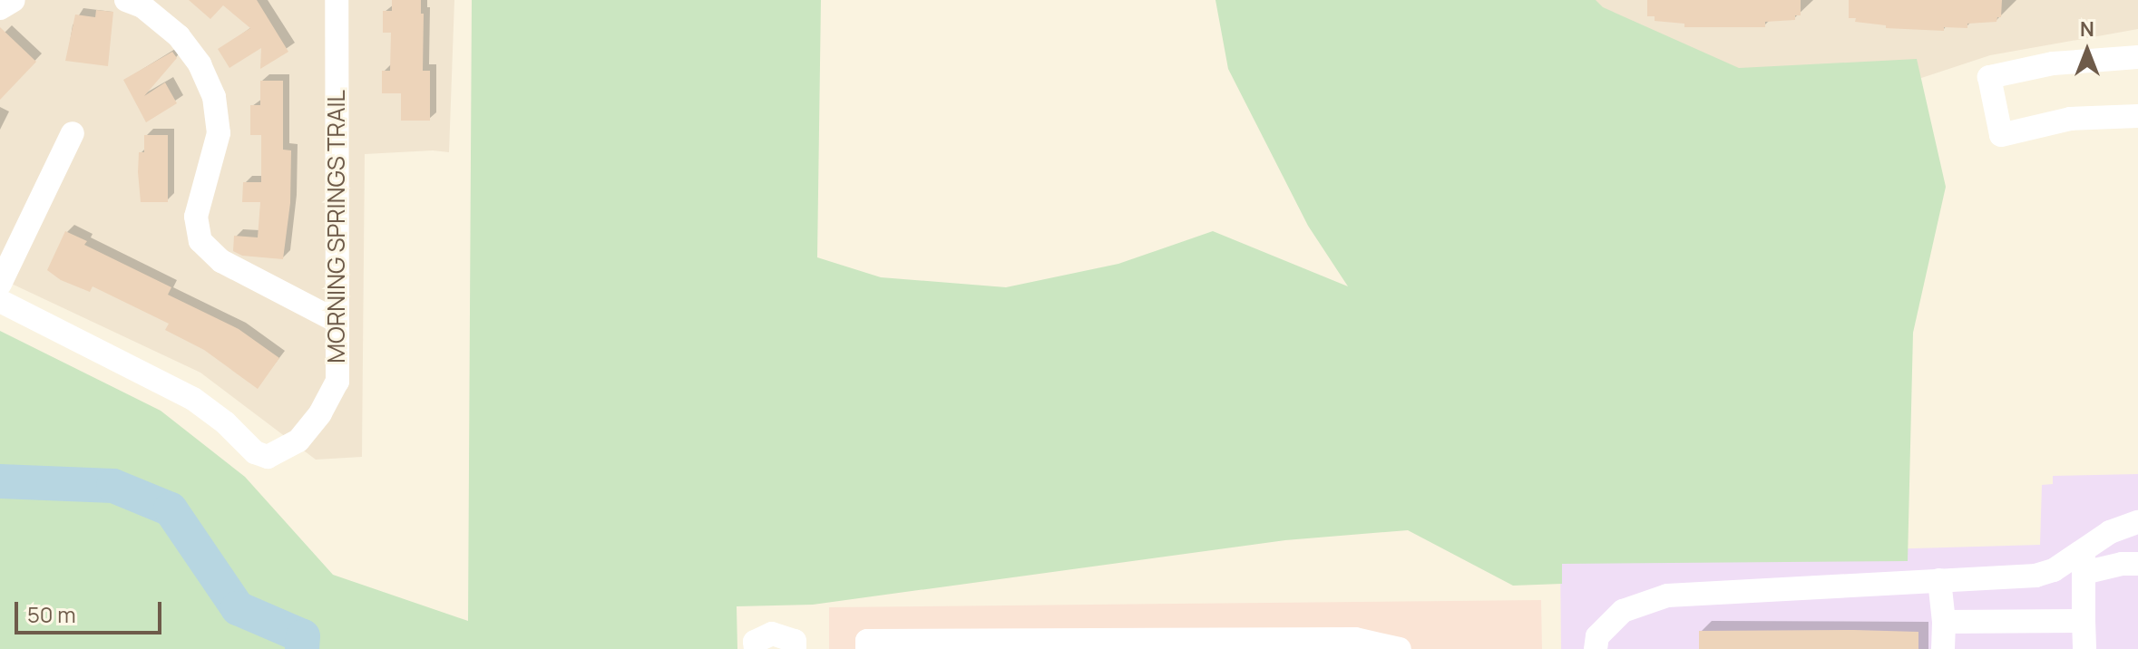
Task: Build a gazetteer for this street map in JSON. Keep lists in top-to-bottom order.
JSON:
{
  "streets": {
    "street": ["MORNING SPRINGS TRAIL"]
  },
  "scale_bar": "50 m",
  "north": "top"
}
